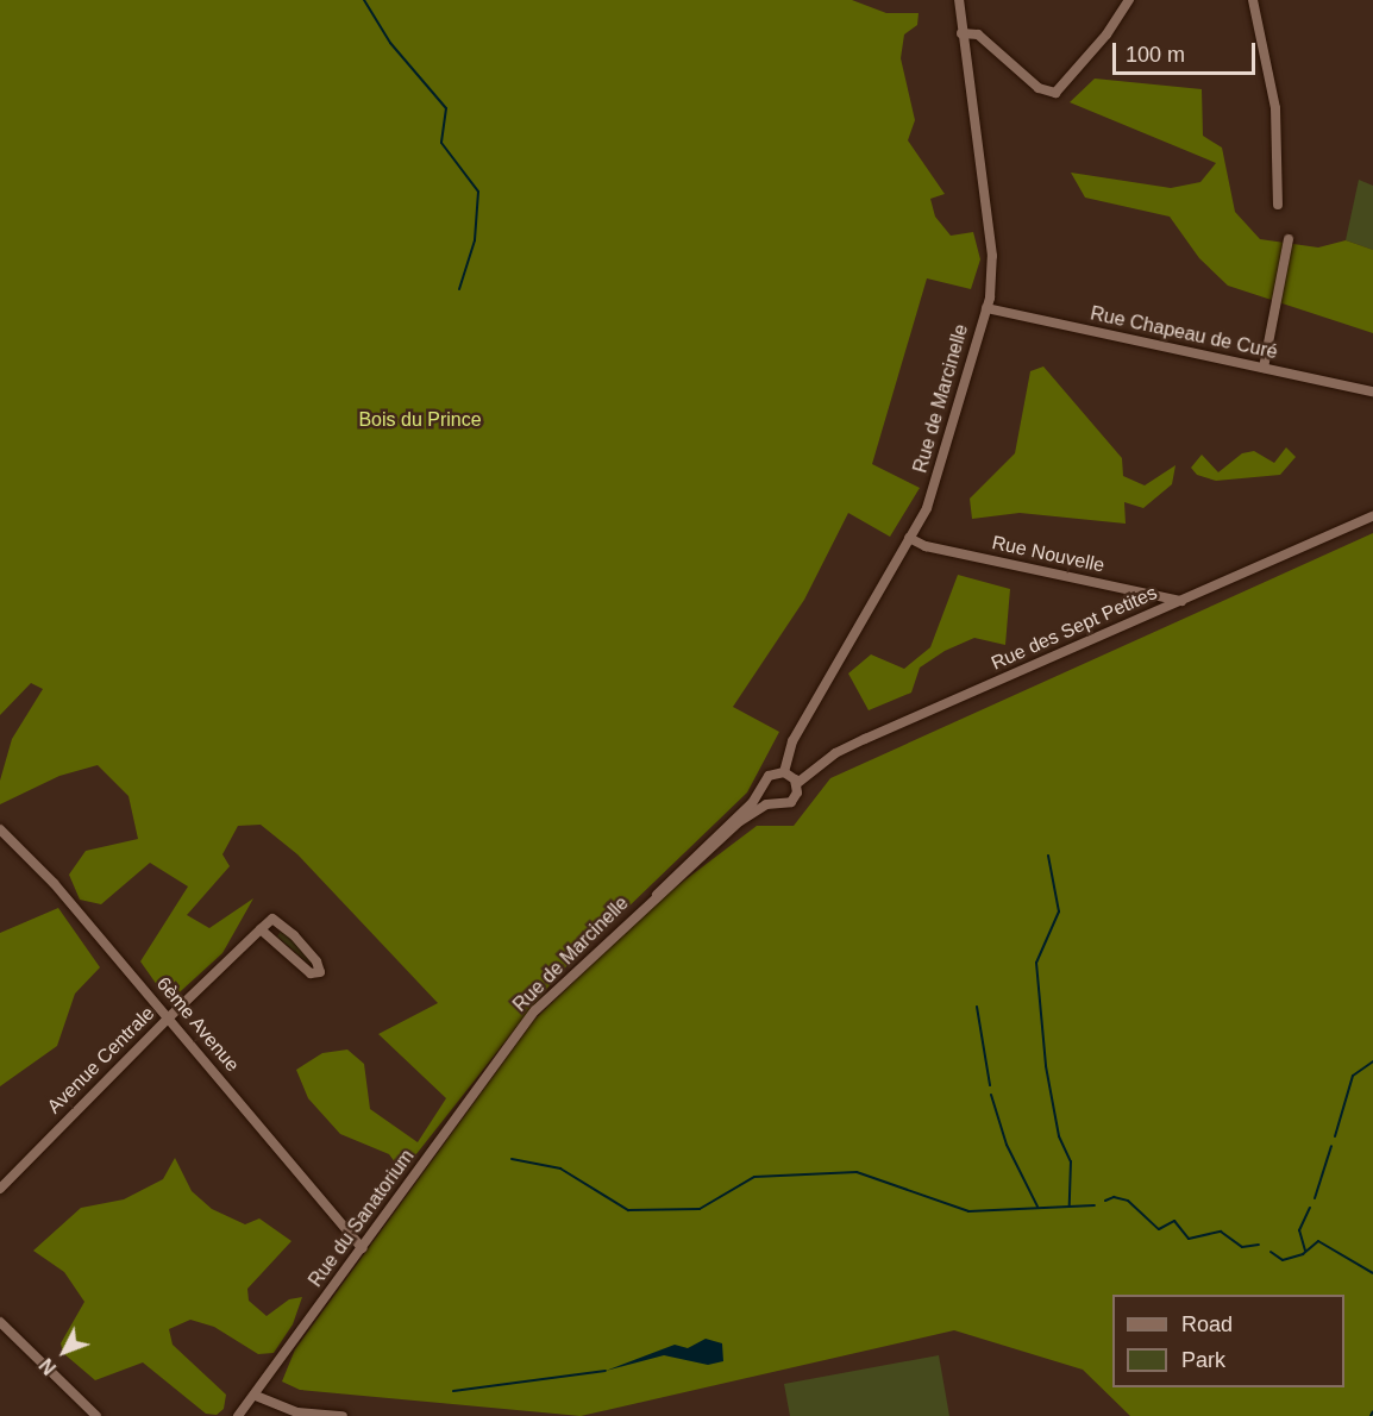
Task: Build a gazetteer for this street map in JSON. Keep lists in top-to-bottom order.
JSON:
{
  "streets": {
    "street": [
      "Rue Chapeau de Curé",
      "Rue de Marcinelle",
      "Rue Nouvelle",
      "Rue des Sept Petites",
      "6ème Avenue",
      "Avenue Centrale",
      "Rue du Sanatorium"
    ]
  },
  "crossings": [
    ["Rue Chapeau de Curé", "Rue de Marcinelle"],
    ["Rue de Marcinelle", "Rue Nouvelle"],
    ["Rue de Marcinelle", "Rue des Sept Petites"],
    ["Rue de Marcinelle", "Rue du Sanatorium"],
    ["Rue Nouvelle", "Rue des Sept Petites"],
    ["6ème Avenue", "Avenue Centrale"],
    ["6ème Avenue", "Rue du Sanatorium"]
  ],
  "parks": ["Bois du Prince"],
  "legend": ["Road", "Park"],
  "scale_bar": "100 m",
  "north": "bottom left"
}
